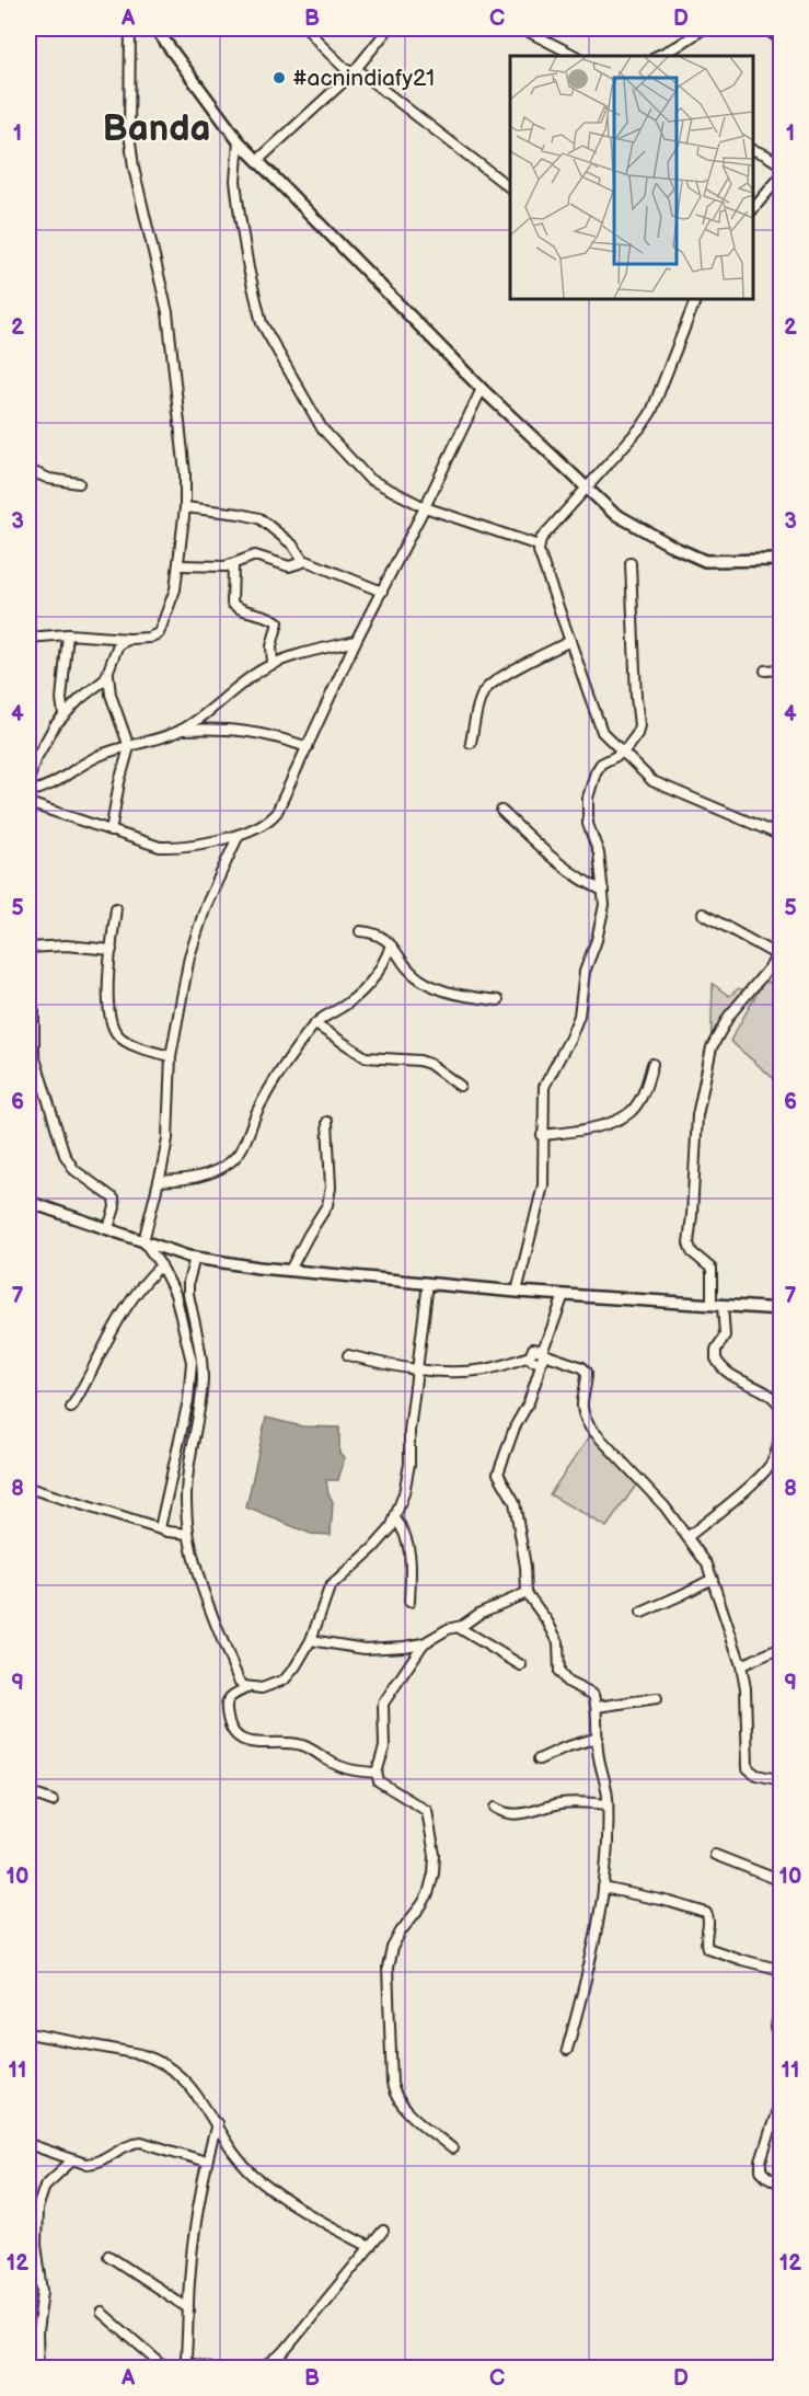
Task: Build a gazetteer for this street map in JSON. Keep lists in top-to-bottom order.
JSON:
{
  "districts": ["Banda"],
  "places": ["#acnindiafy21"],
  "grid": {
    "columns": [
      "A",
      "B",
      "C",
      "D"
    ],
    "rows": [
      "1",
      "2",
      "3",
      "4",
      "5",
      "6",
      "7",
      "8",
      "9",
      "10",
      "11",
      "12"
    ]
  }
}
